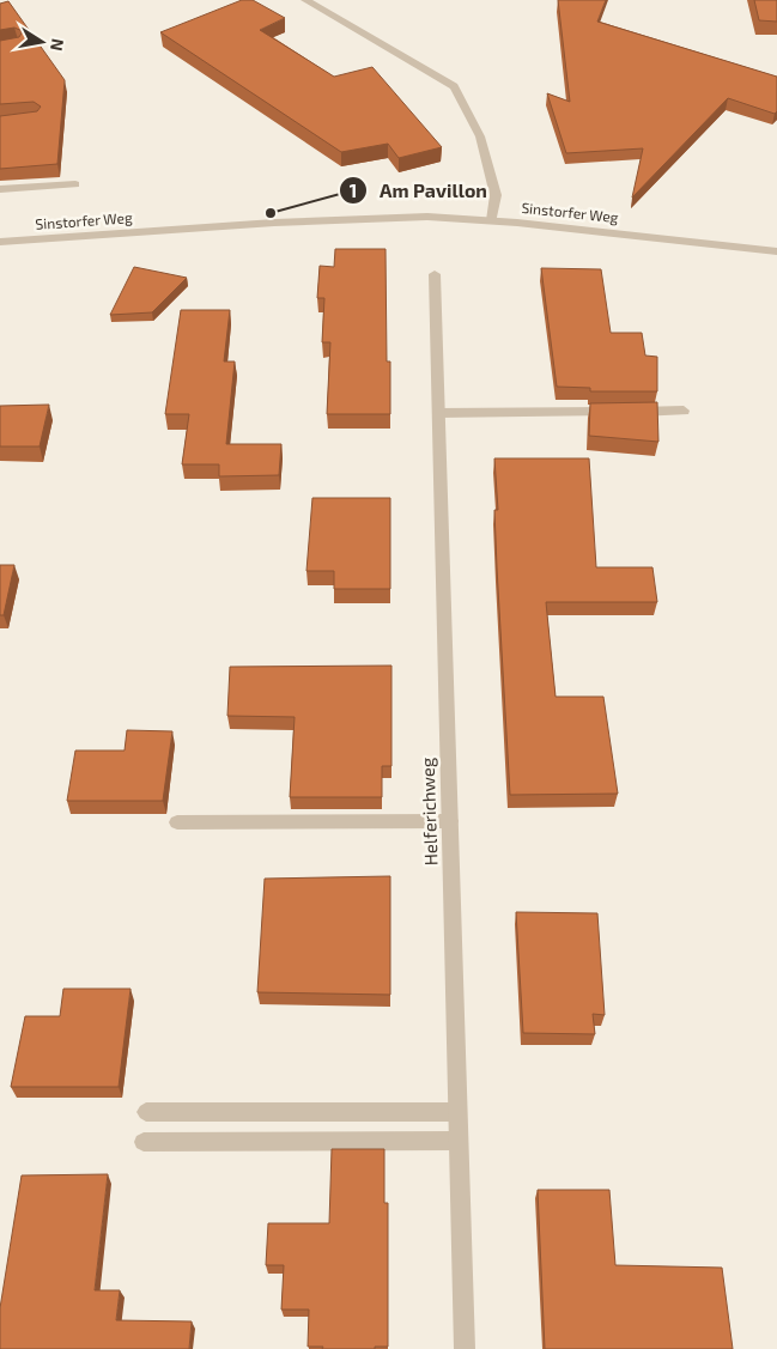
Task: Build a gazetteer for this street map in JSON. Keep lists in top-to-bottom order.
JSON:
{
  "streets": {
    "street": ["Sinstorfer Weg", "Helferichweg"]
  },
  "places": ["Am Pavillon"],
  "north": "right"
}
